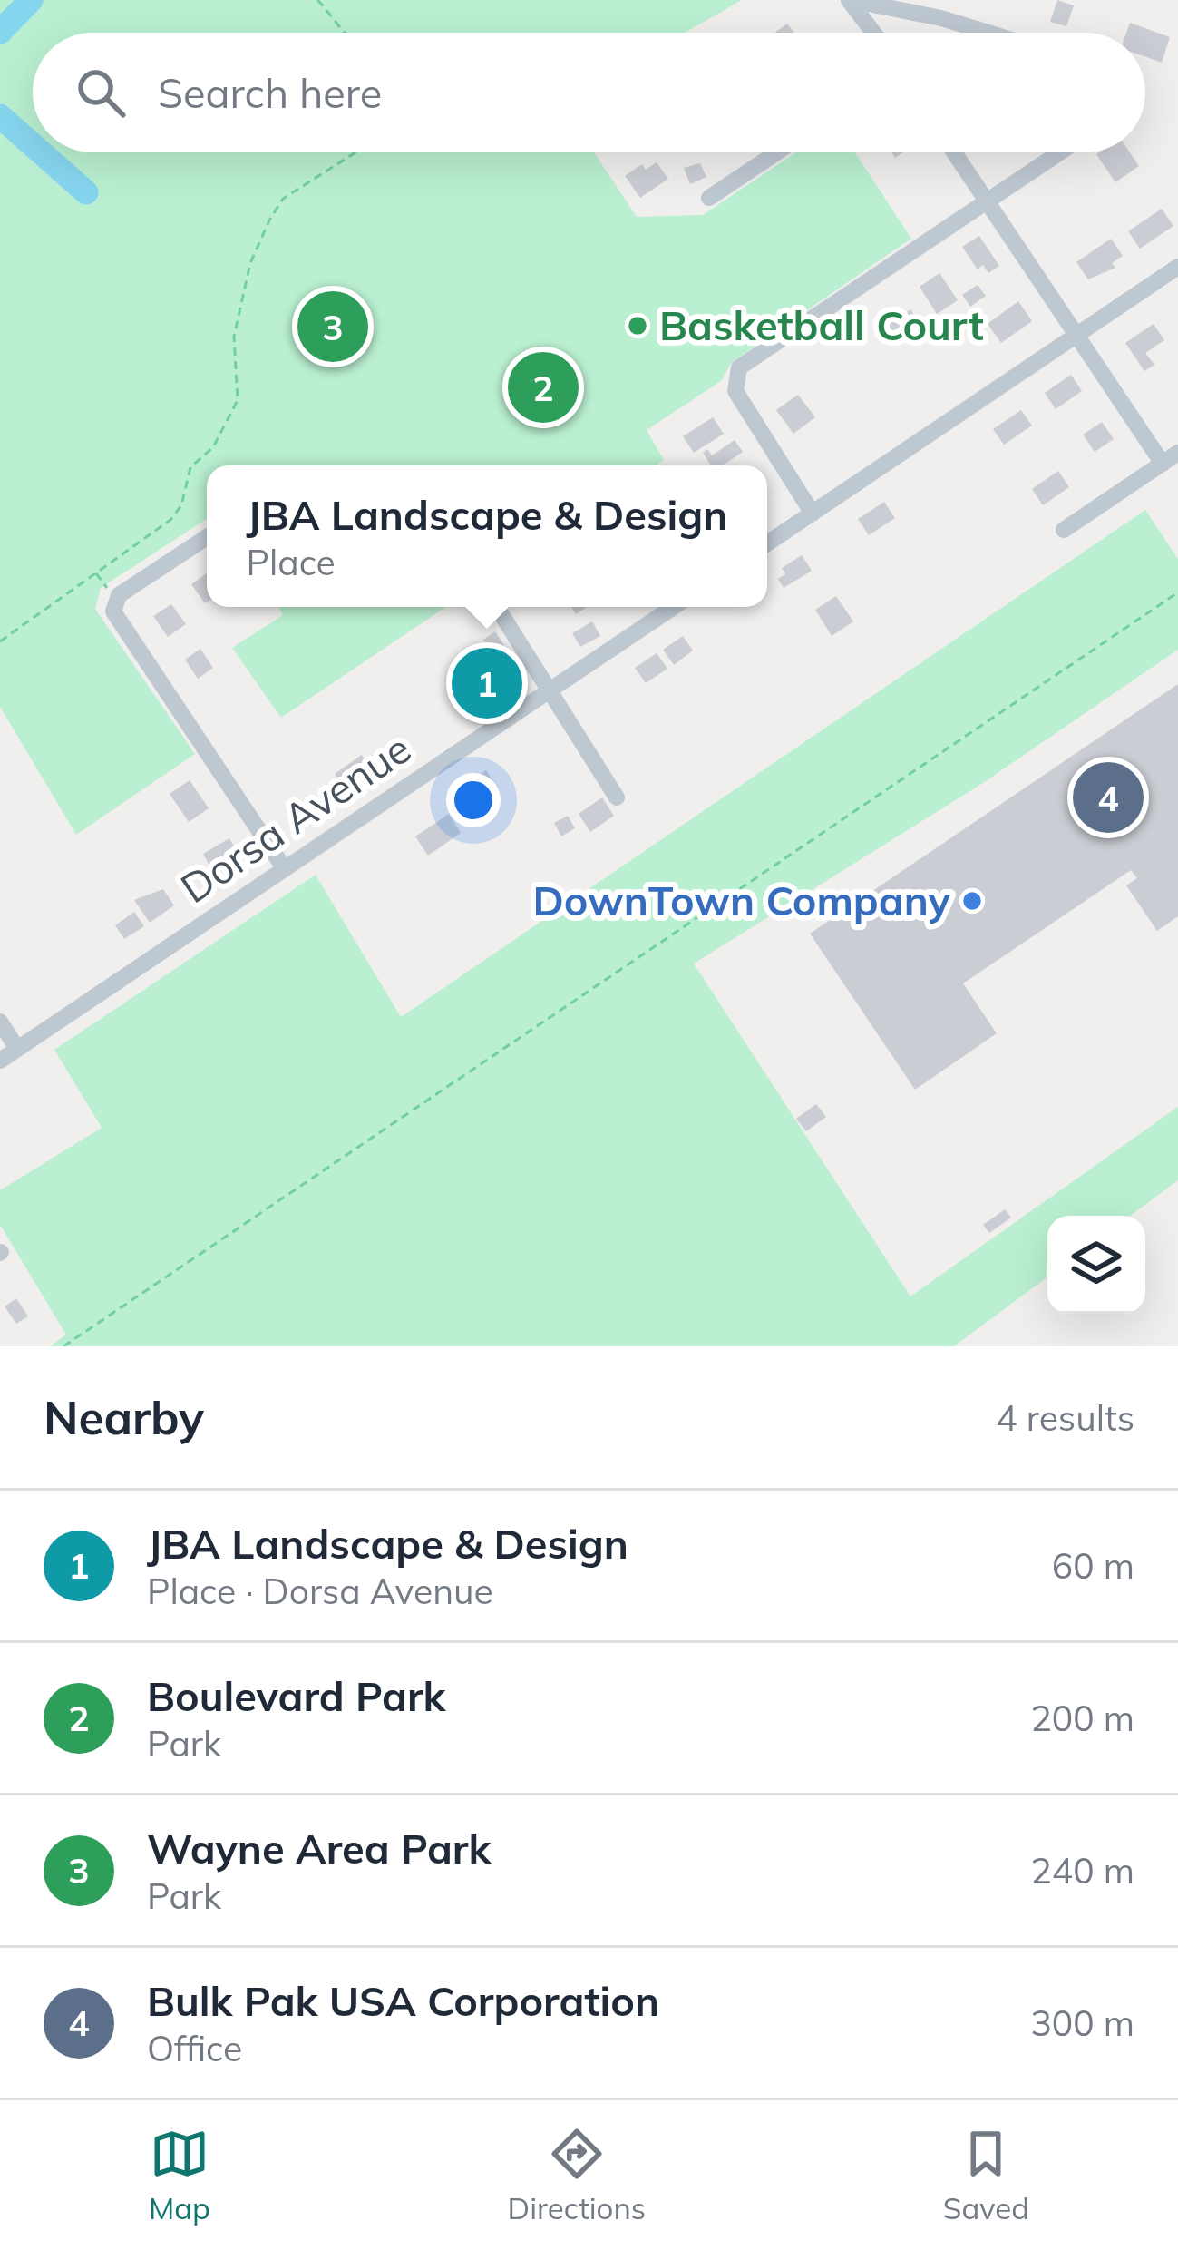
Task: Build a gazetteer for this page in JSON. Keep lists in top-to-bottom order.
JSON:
{
  "streets": {
    "street": ["Dorsa Avenue"]
  },
  "places": ["Basketball Court", "DownTown Company"],
  "page": {
    "search": "Search here",
    "pins": [
      "3",
      "2",
      "1",
      "4"
    ],
    "popup": ["JBA Landscape & Design", "Place"],
    "heading": ["Nearby", "4 results"],
    "list": [
      {
        "mark": "1",
        "name": "JBA Landscape & Design",
        "note": "Place · Dorsa Avenue",
        "value": "60 m"
      },
      {
        "mark": "2",
        "name": "Boulevard Park",
        "note": "Park",
        "value": "200 m"
      },
      {
        "mark": "3",
        "name": "Wayne Area Park",
        "note": "Park",
        "value": "240 m"
      },
      {
        "mark": "4",
        "name": "Bulk Pak USA Corporation",
        "note": "Office",
        "value": "300 m"
      }
    ],
    "nav": ["Map", "Directions", "Saved"]
  }
}
